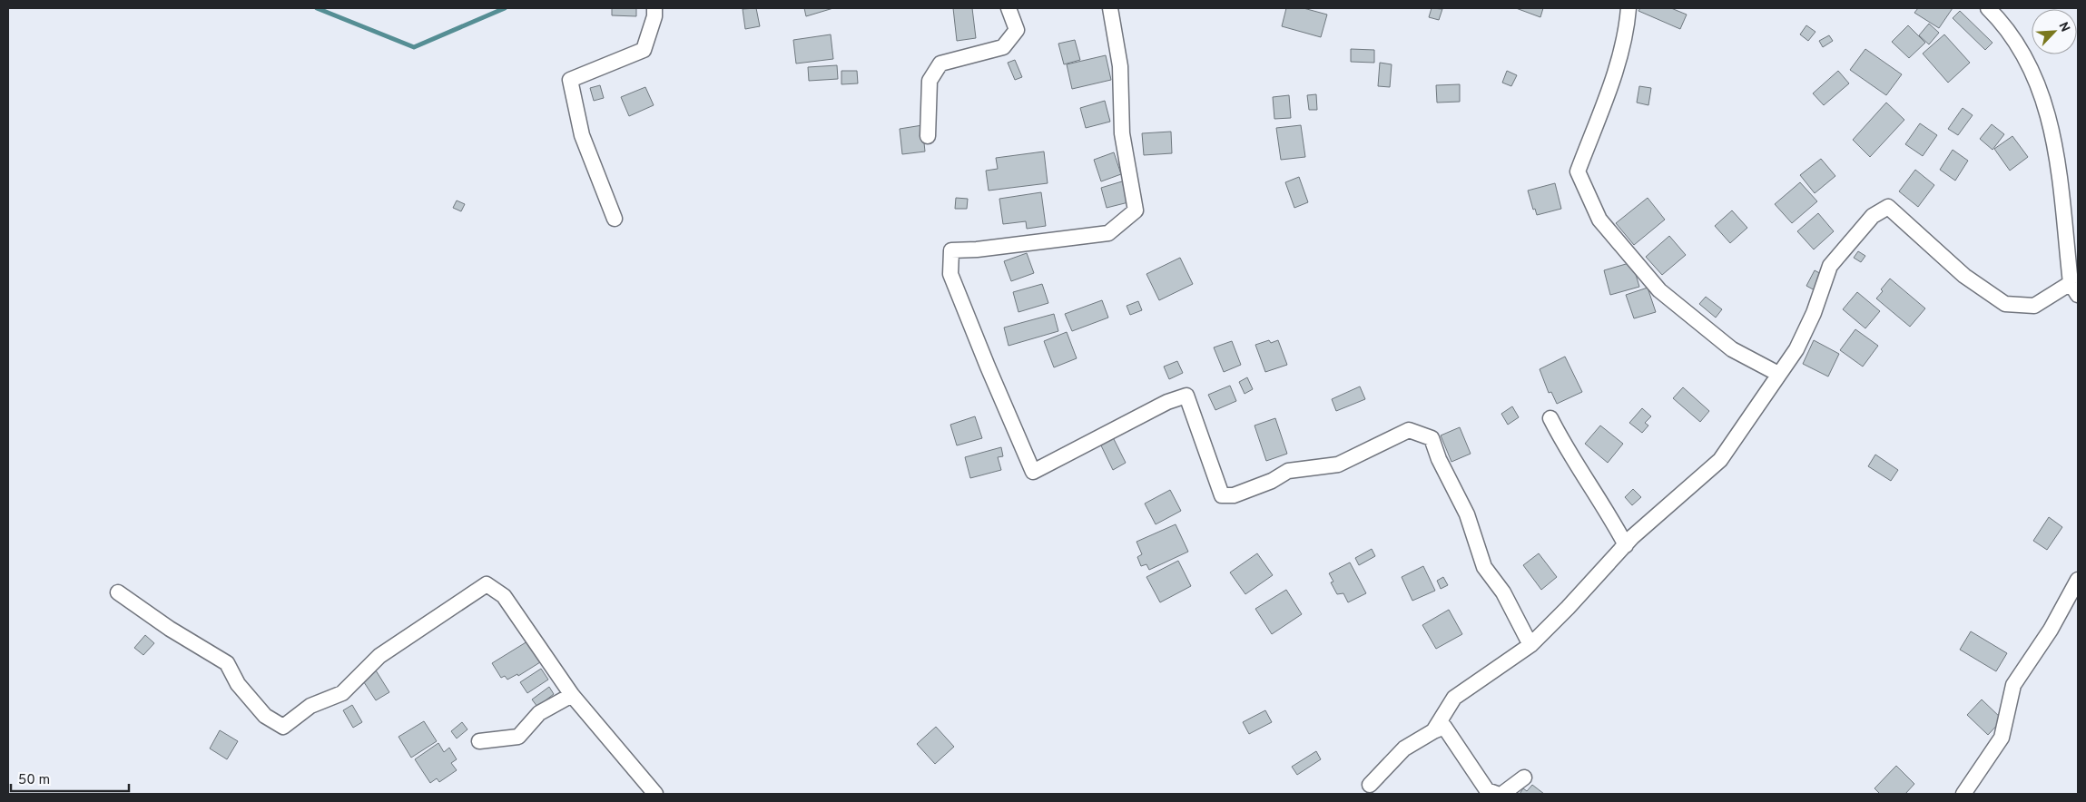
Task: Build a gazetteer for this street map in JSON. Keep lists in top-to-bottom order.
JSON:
{
  "scale_bar": "50 m",
  "north": "top right"
}
